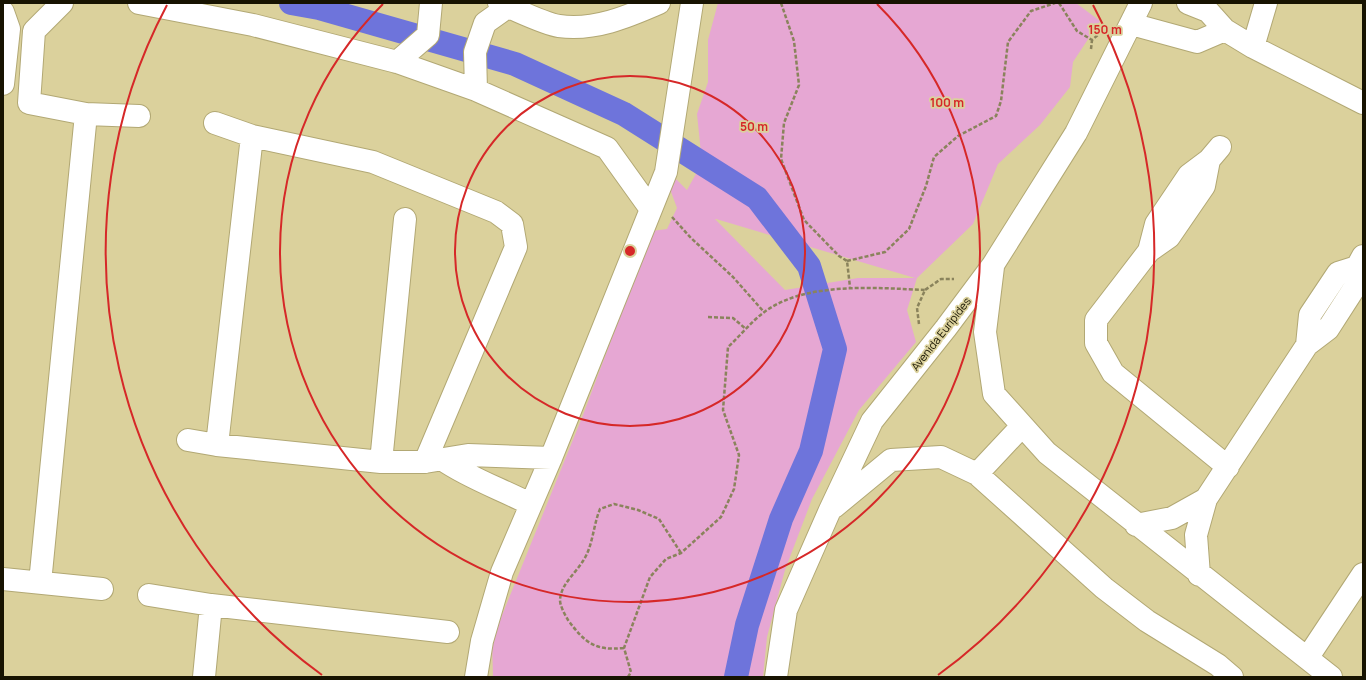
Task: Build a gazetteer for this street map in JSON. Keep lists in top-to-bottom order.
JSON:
{
  "streets": {
    "street": ["Avenida Euripides"]
  },
  "rings": ["150 m", "100 m", "50 m"]
}
